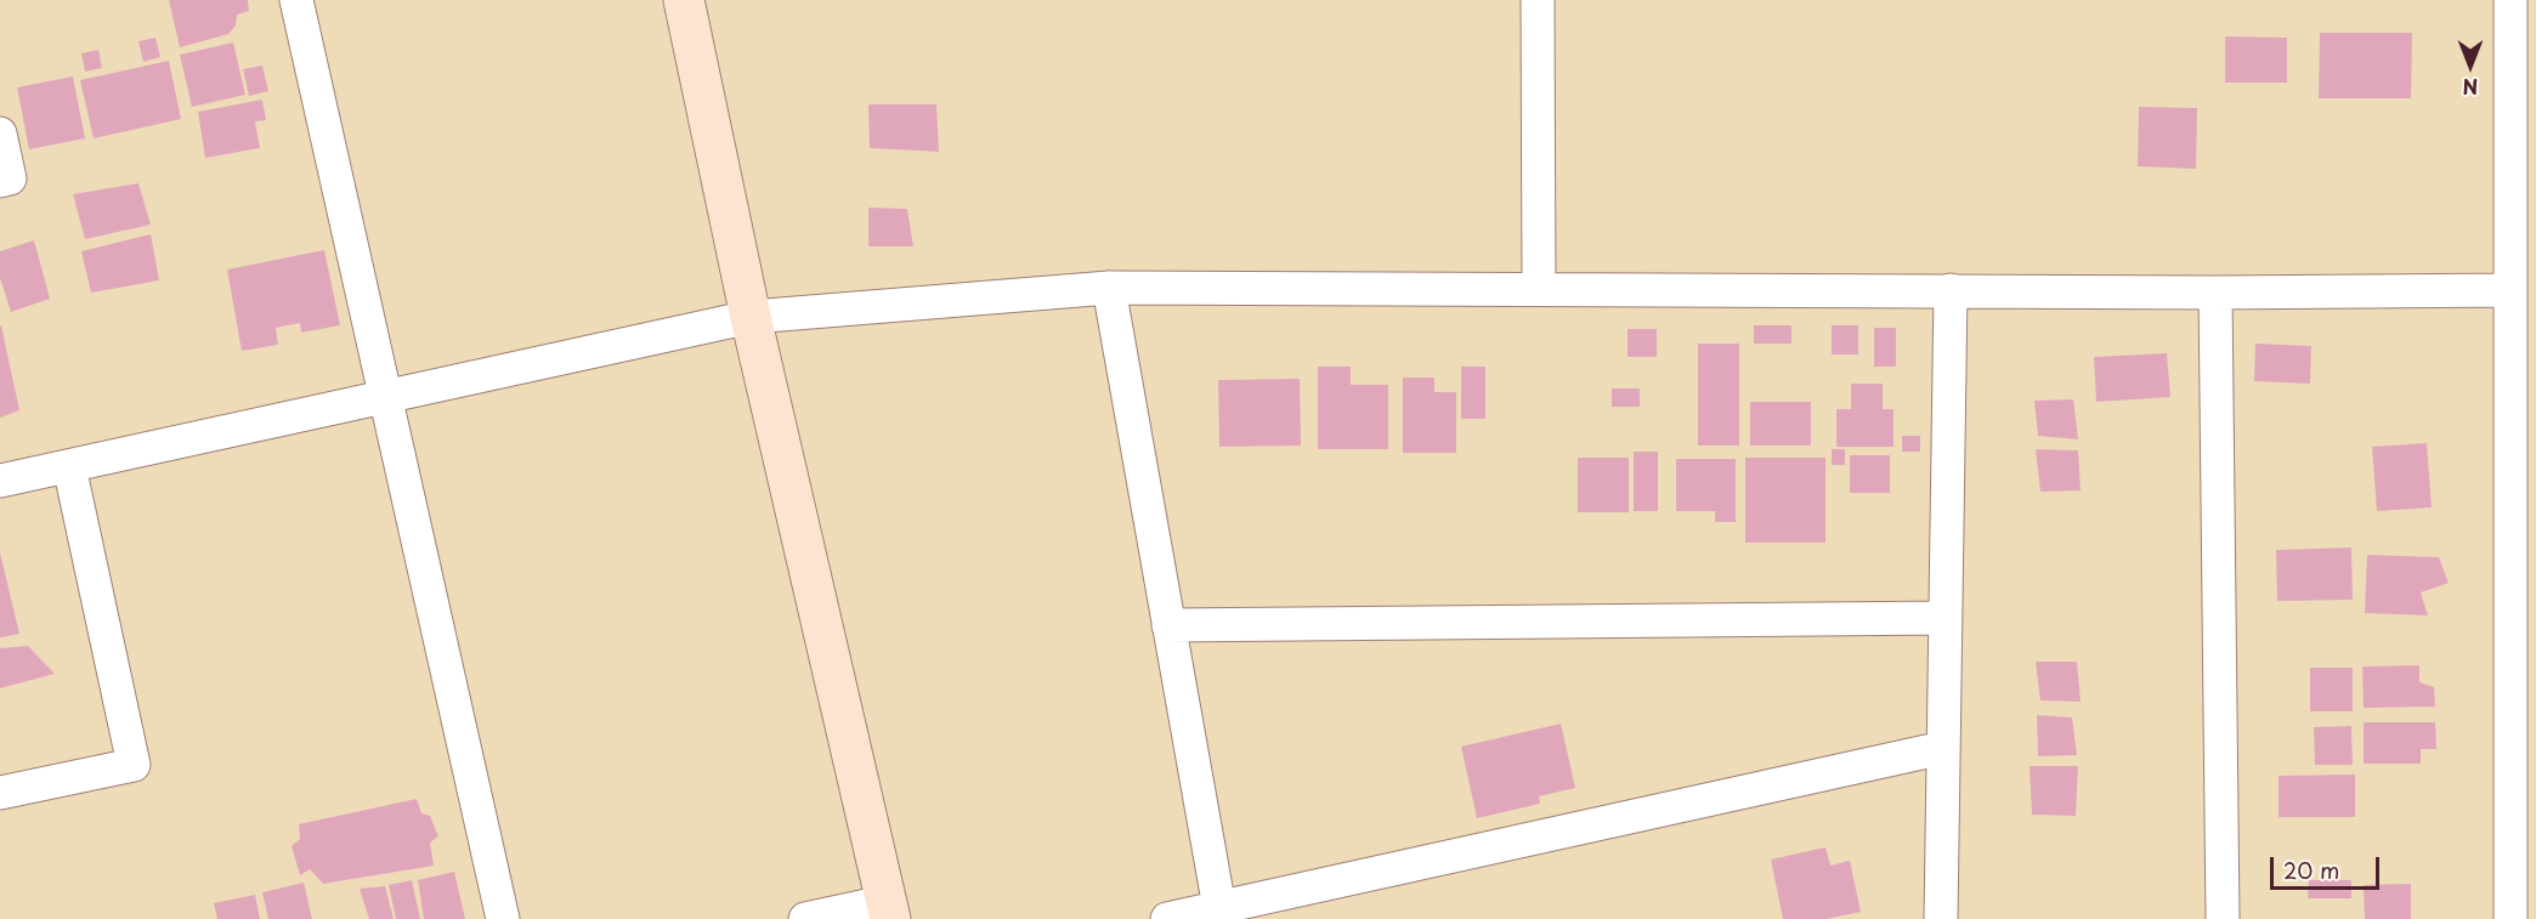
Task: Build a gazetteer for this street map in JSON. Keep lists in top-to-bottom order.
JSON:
{
  "scale_bar": "20 m",
  "north": "bottom"
}
